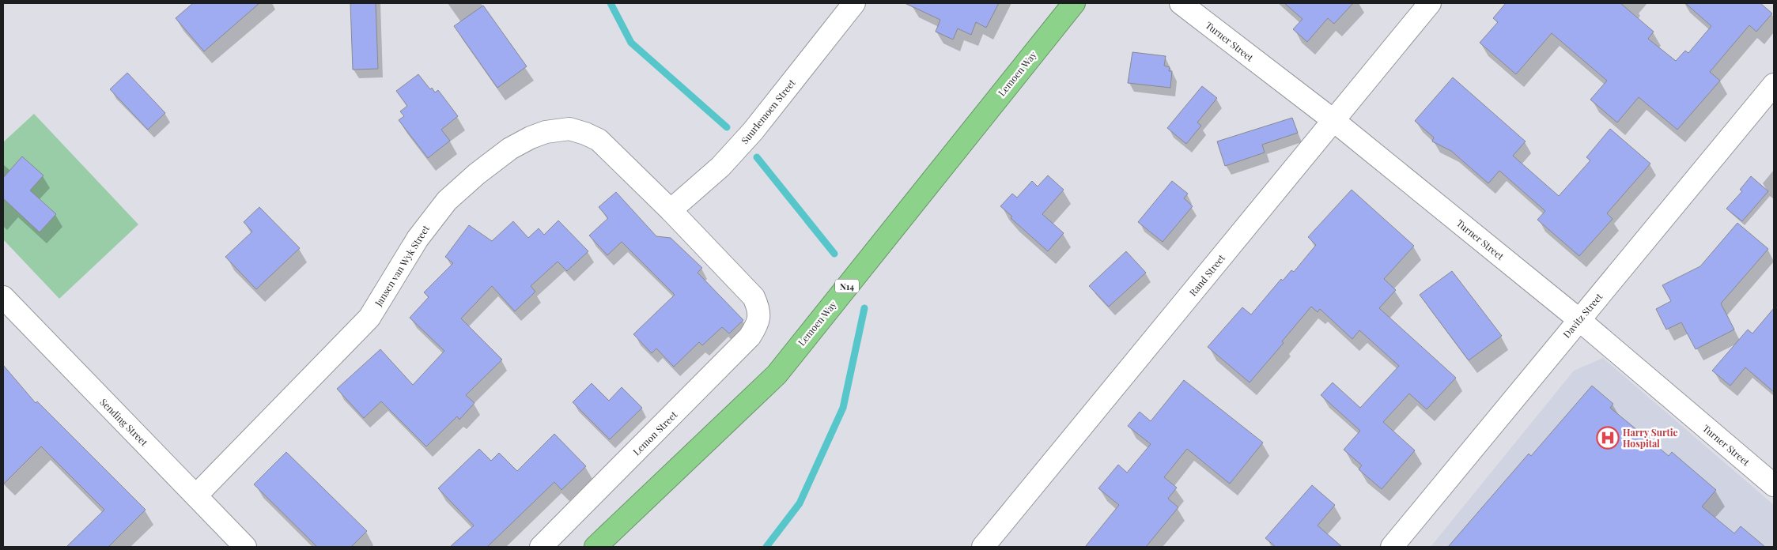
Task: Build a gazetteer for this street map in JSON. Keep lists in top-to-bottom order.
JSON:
{
  "streets": {
    "highway": ["Lemoen Way", "N14"],
    "street": [
      "Turner Street",
      "Suurlemoen Street",
      "Jansen van Wyk Street",
      "Rand Street",
      "Davitz Street",
      "Sending Street",
      "Lemon Street"
    ]
  },
  "crossings": [
    ["Turner Street", "Rand Street"],
    ["Turner Street", "Davitz Street"],
    ["Suurlemoen Street", "Jansen van Wyk Street"],
    ["Jansen van Wyk Street", "Sending Street"],
    ["Jansen van Wyk Street", "Lemon Street"]
  ],
  "places": {
    "hospital": ["Harry Surtie Hospital"]
  }
}
